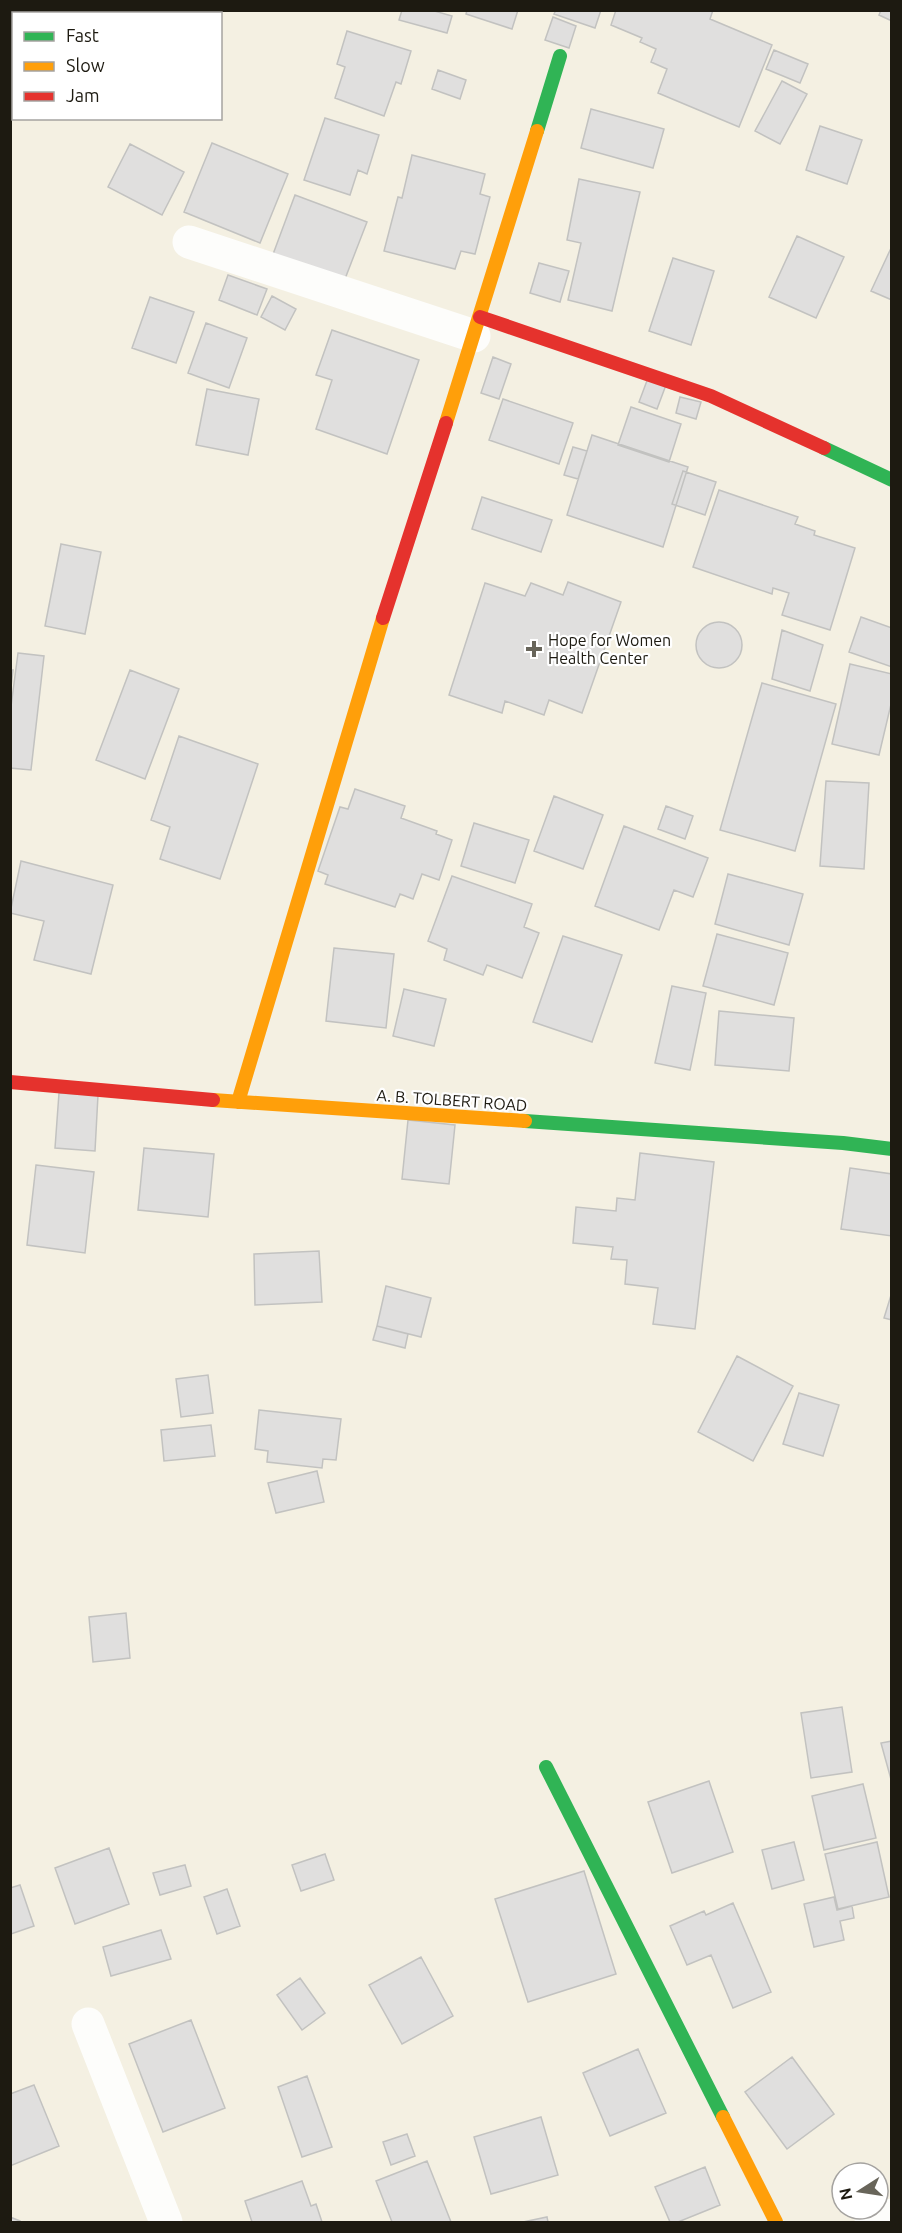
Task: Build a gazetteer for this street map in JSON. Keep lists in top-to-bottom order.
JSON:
{
  "streets": {
    "street": ["A. B. TOLBERT ROAD"]
  },
  "places": {
    "health": ["Hope for Women Health Center"]
  },
  "legend": ["Fast", "Slow", "Jam"],
  "north": "left"
}
